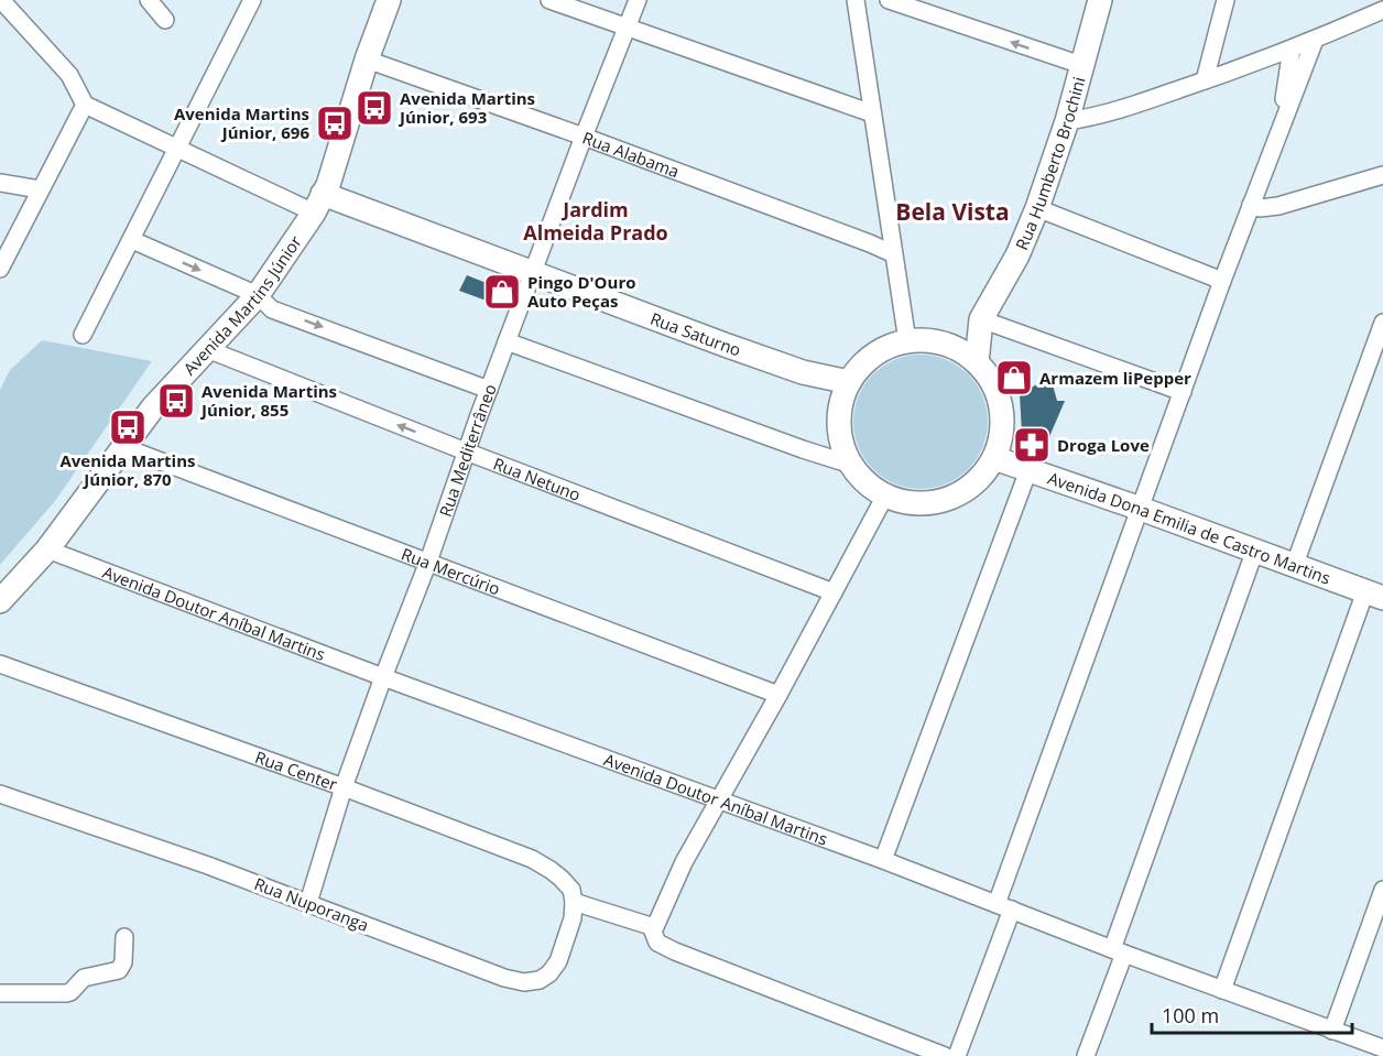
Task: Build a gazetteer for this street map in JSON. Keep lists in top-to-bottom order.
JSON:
{
  "streets": {
    "street": [
      "Rua Alabama",
      "Rua Humberto Brochini",
      "Avenida Martins Júnior",
      "Rua Saturno",
      "Rua Mediterrâneo",
      "Rua Netuno",
      "Avenida Dona Emilia de Castro Martins",
      "Rua Mercúrio",
      "Avenida Doutor Aníbal Martins",
      "Rua Center",
      "Rua Nuporanga"
    ]
  },
  "crossings": [
    ["Rua Alabama", "Avenida Martins Júnior"],
    ["Rua Alabama", "Rua Mediterrâneo"],
    ["Rua Humberto Brochini", "Rua Saturno"],
    ["Rua Humberto Brochini", "Avenida Dona Emilia de Castro Martins"],
    ["Avenida Martins Júnior", "Rua Saturno"],
    ["Avenida Martins Júnior", "Rua Netuno"],
    ["Avenida Martins Júnior", "Rua Mercúrio"],
    ["Avenida Martins Júnior", "Avenida Doutor Aníbal Martins"],
    ["Rua Saturno", "Rua Mediterrâneo"],
    ["Rua Saturno", "Avenida Dona Emilia de Castro Martins"],
    ["Rua Mediterrâneo", "Rua Netuno"],
    ["Rua Mediterrâneo", "Rua Mercúrio"],
    ["Rua Mediterrâneo", "Avenida Doutor Aníbal Martins"],
    ["Rua Mediterrâneo", "Rua Center"],
    ["Rua Mediterrâneo", "Rua Nuporanga"],
    ["Rua Center", "Rua Nuporanga"]
  ],
  "districts": ["Jardim Almeida Prado", "Bela Vista"],
  "places": {
    "bus stop": [
      "Avenida Martins Júnior, 693",
      "Avenida Martins Júnior, 696",
      "Avenida Martins Júnior, 855",
      "Avenida Martins Júnior, 870"
    ],
    "shop": ["Pingo D'Ouro Auto Peças", "Armazem liPepper"],
    "pharmacy": ["Droga Love"]
  },
  "scale_bar": "100 m"
}
